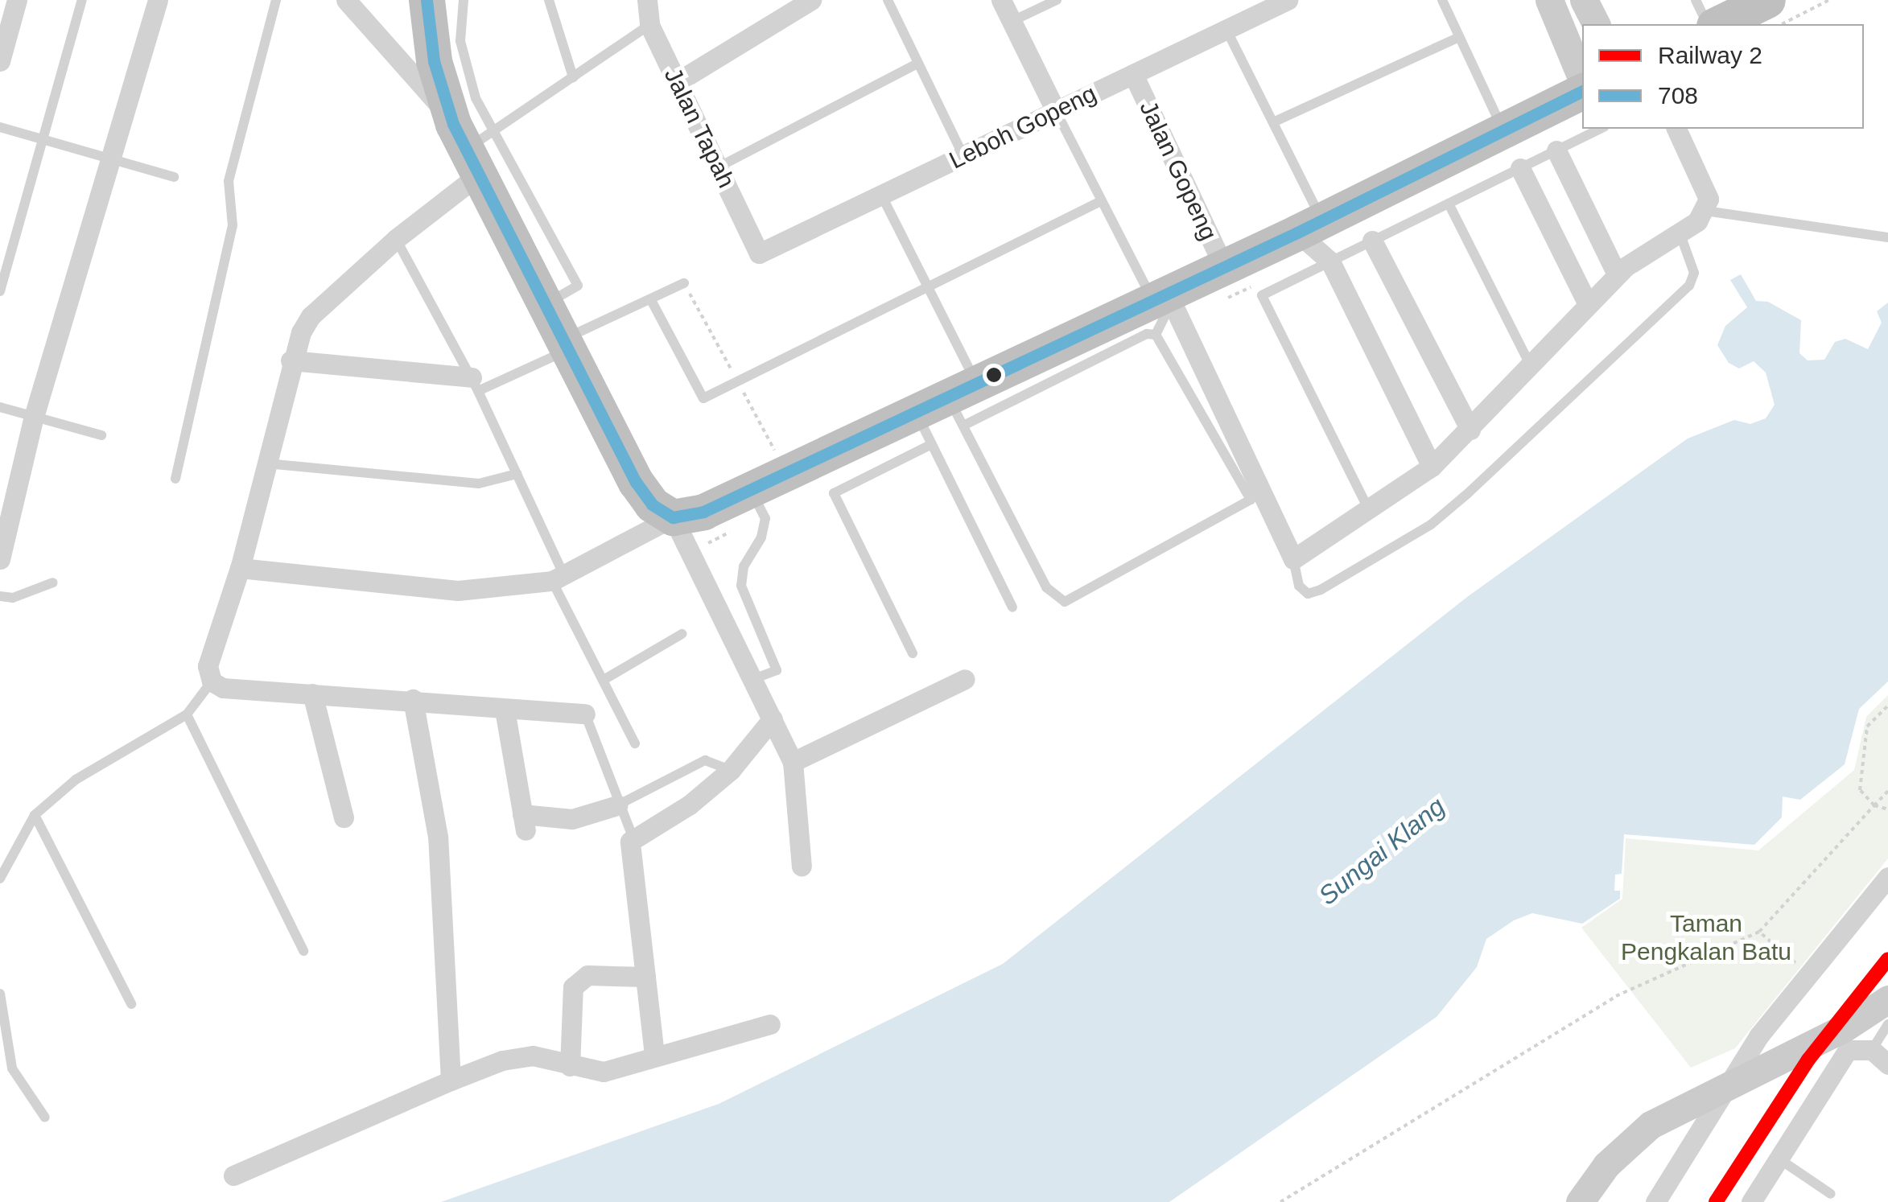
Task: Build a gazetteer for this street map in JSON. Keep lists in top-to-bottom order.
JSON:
{
  "streets": {
    "street": ["Leboh Gopeng", "Jalan Tapah", "Jalan Gopeng"]
  },
  "crossings": [
    ["Leboh Gopeng", "Jalan Tapah"],
    ["Leboh Gopeng", "Jalan Gopeng"]
  ],
  "water": ["Sungai Klang"],
  "parks": ["Taman Pengkalan Batu"],
  "lines": ["transit line 708", "rail line 2"],
  "legend": ["Railway 2", "708"]
}
